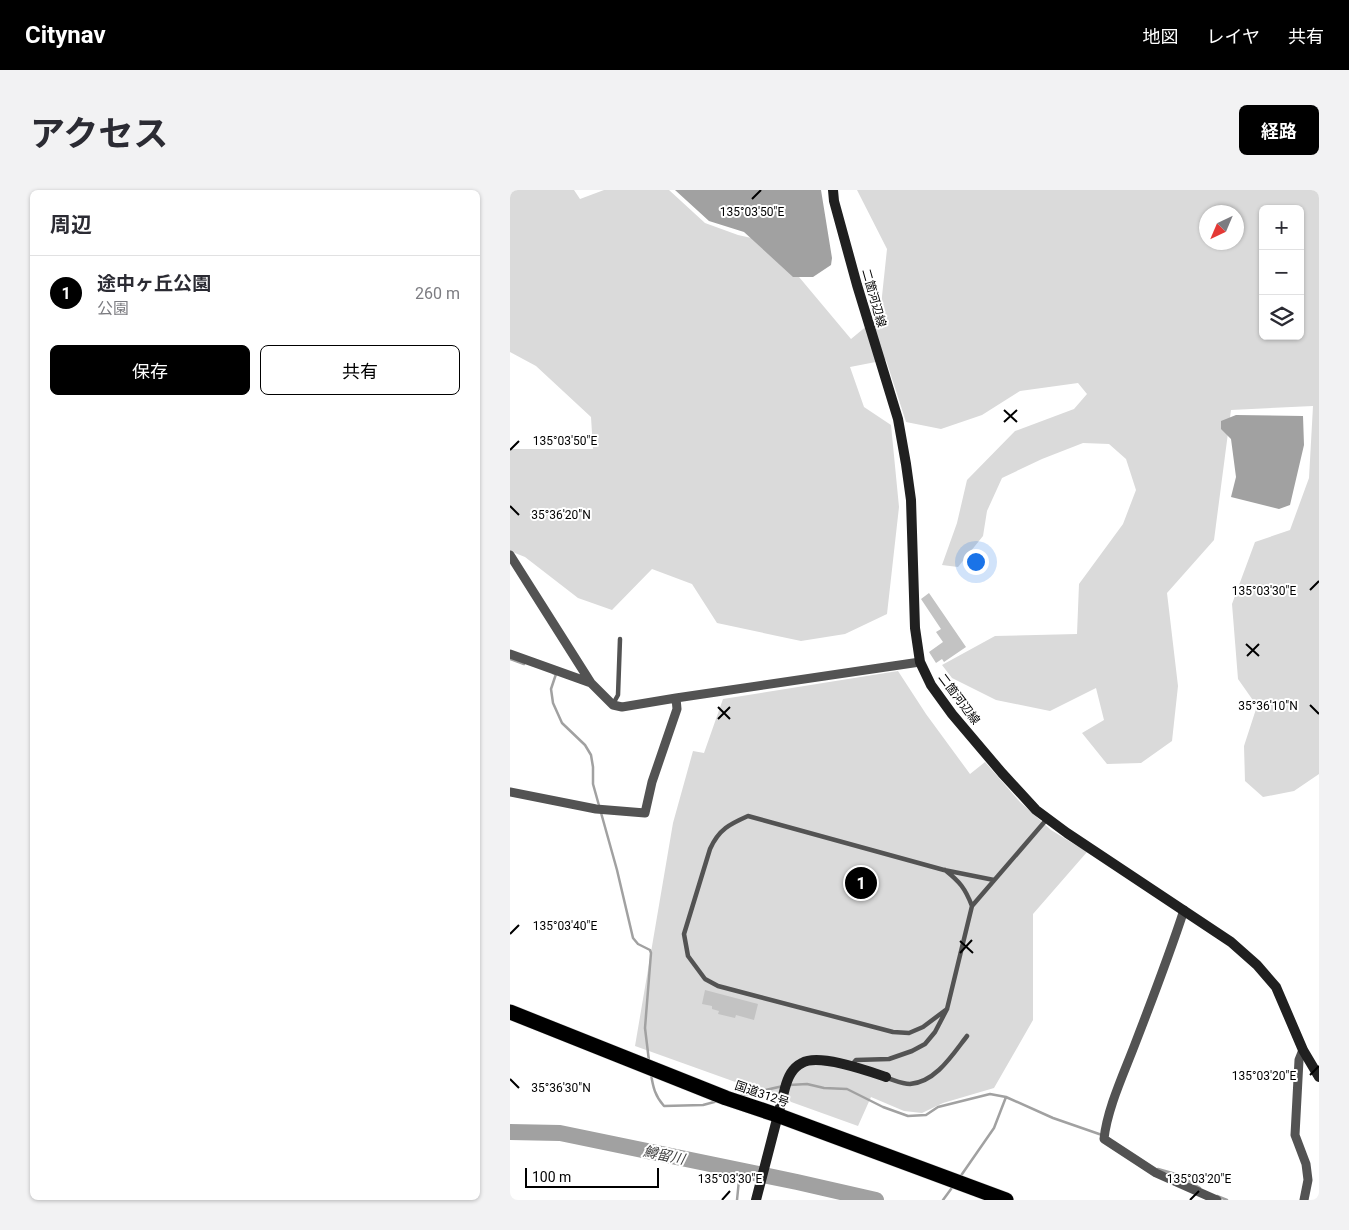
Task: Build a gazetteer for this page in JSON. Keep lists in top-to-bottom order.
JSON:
{
  "streets": {
    "highway": ["国道312号"],
    "main road": ["二箇河辺線"]
  },
  "water": ["鱒留川"],
  "scale_bar": "100 m",
  "north": "bottom left",
  "page": {
    "header": "Citynav",
    "nav": ["地図", "レイヤ", "共有"],
    "title": "アクセス",
    "buttons": [
      "経路",
      ["保存", "共有"]
    ],
    "heading": "周辺",
    "map_buttons": ["+", "−"],
    "list": [
      {
        "mark": "1",
        "name": "途中ヶ丘公園",
        "note": "公園",
        "value": "260 m"
      }
    ],
    "pins": "1",
    "scale": "100 m"
  },
  "coordinates": [
    "135°03'50\"E",
    "35°36'20\"N",
    "135°03'30\"E",
    "35°36'10\"N",
    "135°03'40\"E",
    "135°03'20\"E",
    "35°36'30\"N"
  ]
}
